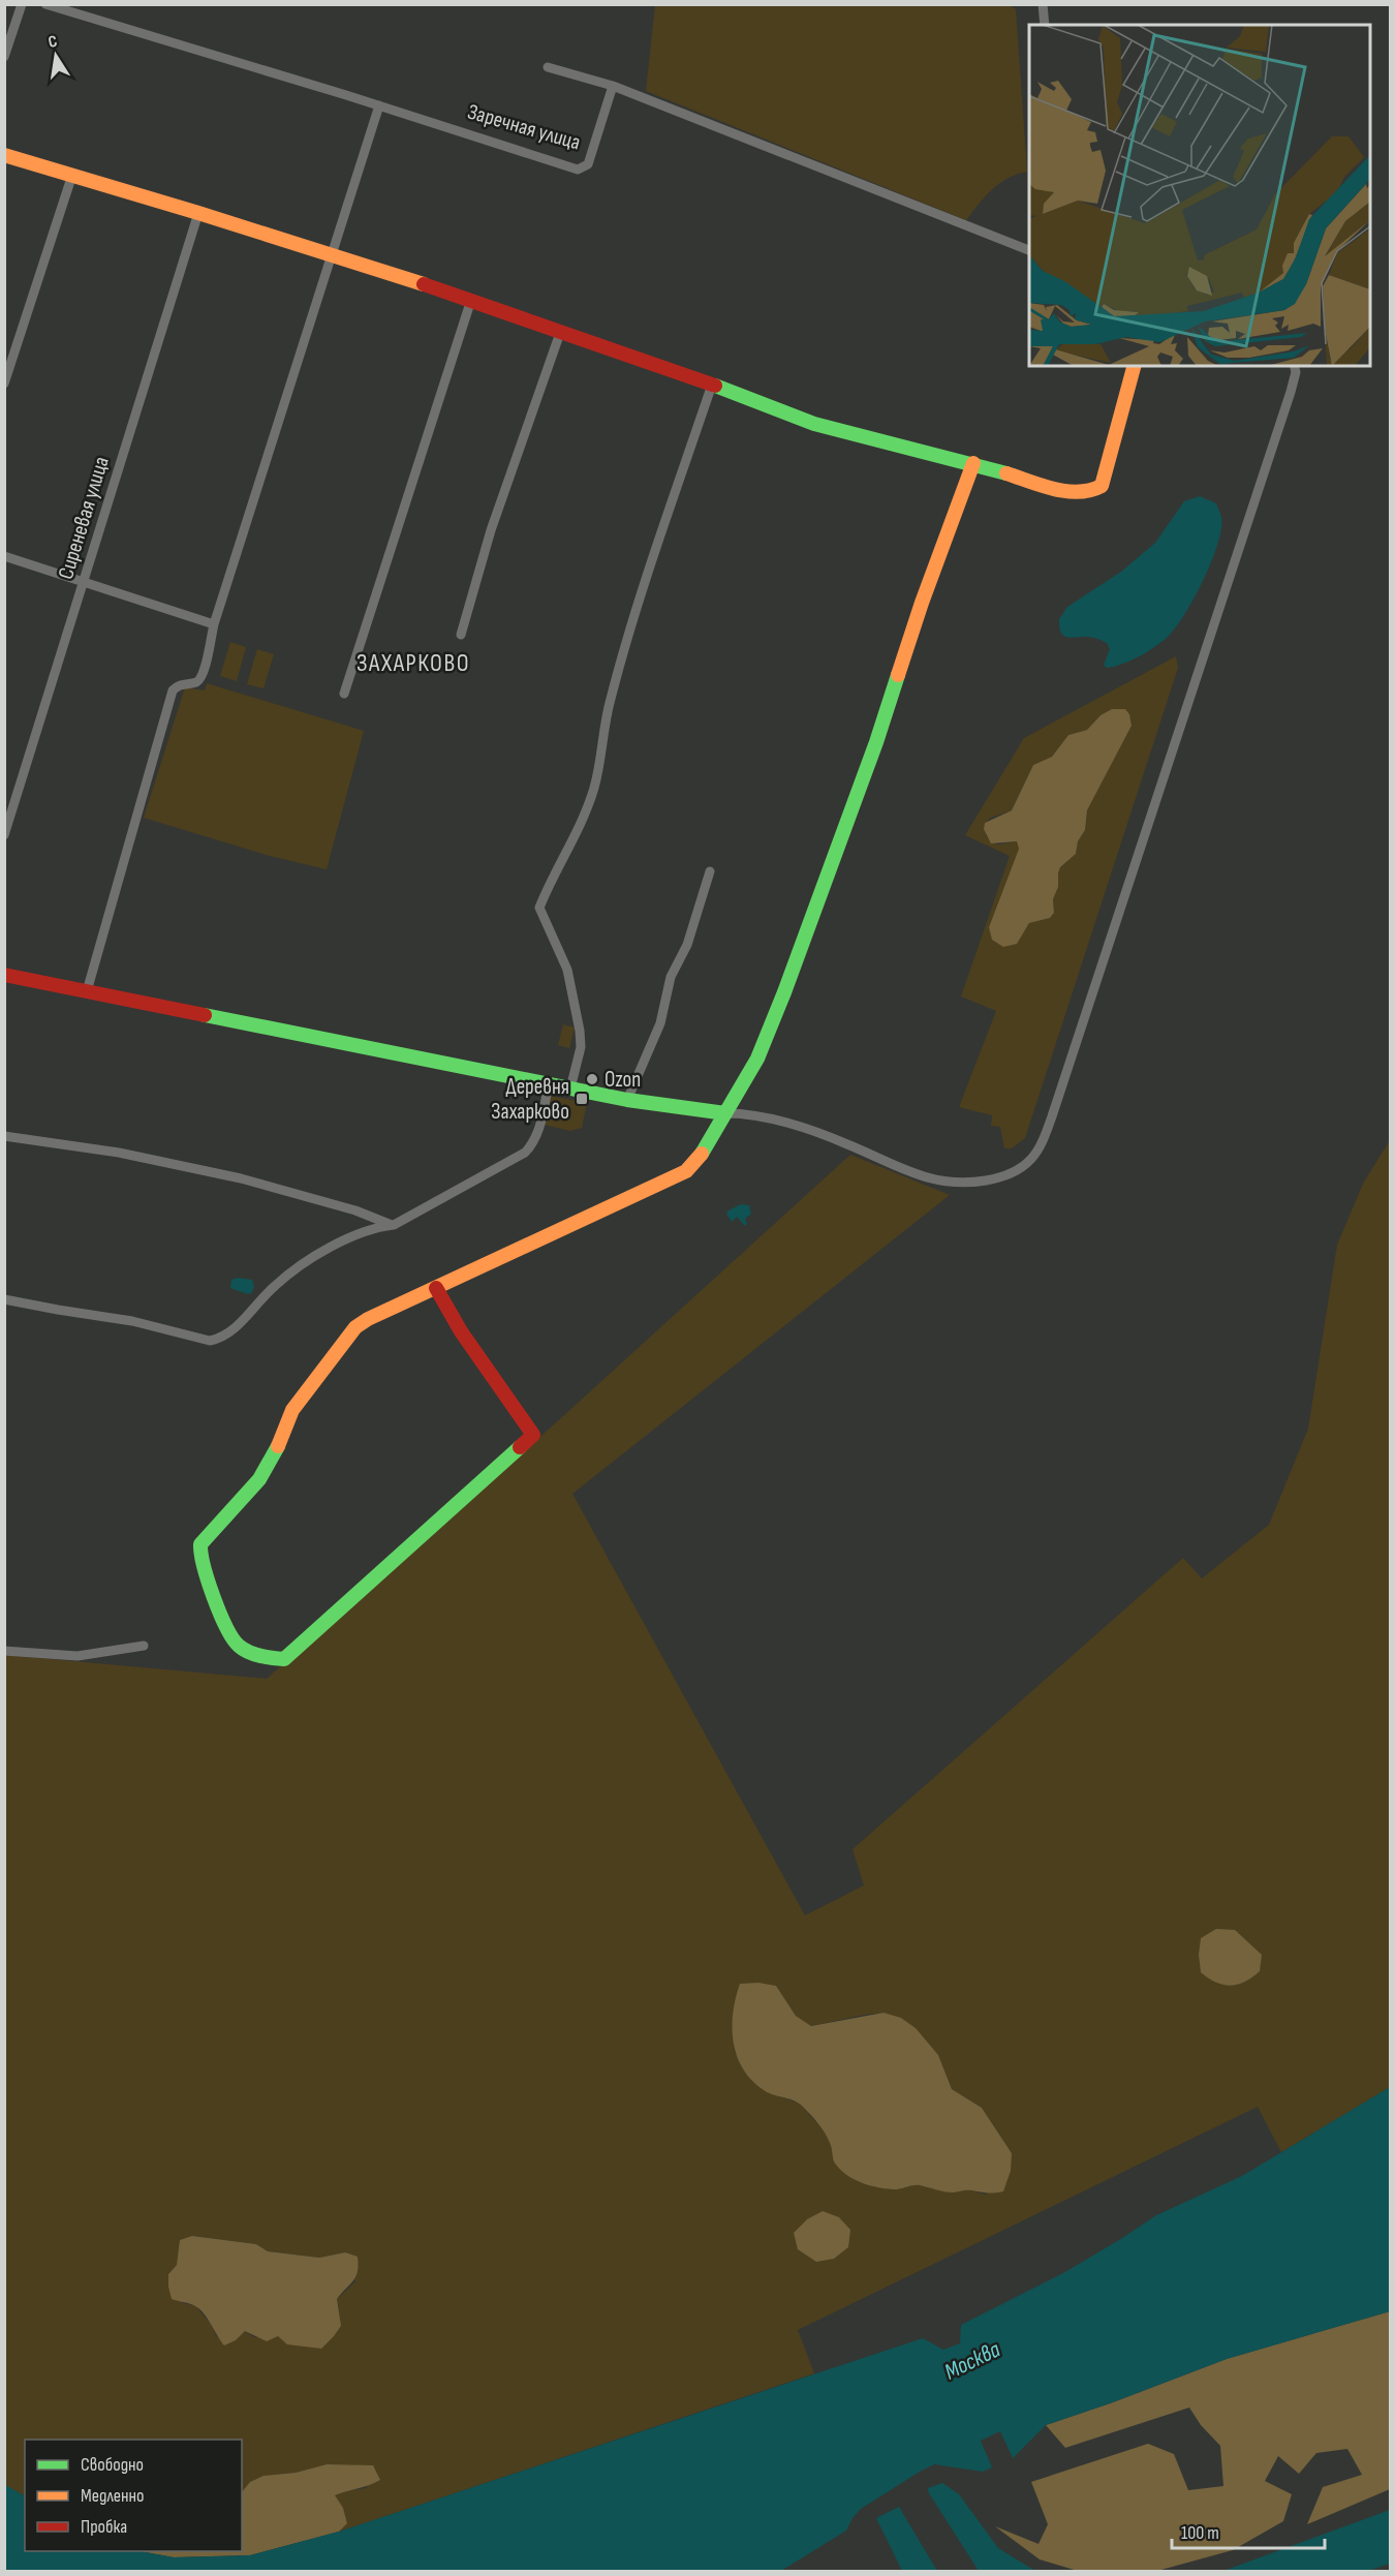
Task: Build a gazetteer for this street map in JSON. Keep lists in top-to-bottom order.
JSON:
{
  "streets": {
    "street": ["Заречная улица", "Сиреневая улица"]
  },
  "districts": ["ЗАХАРКОВО"],
  "water": ["Москва"],
  "places": {
    "other": ["Ozon"],
    "transit": ["Деревня Захарково"]
  },
  "legend": ["Свободно", "Медленно", "Пробка"],
  "scale_bar": "100 m",
  "north": "top"
}
